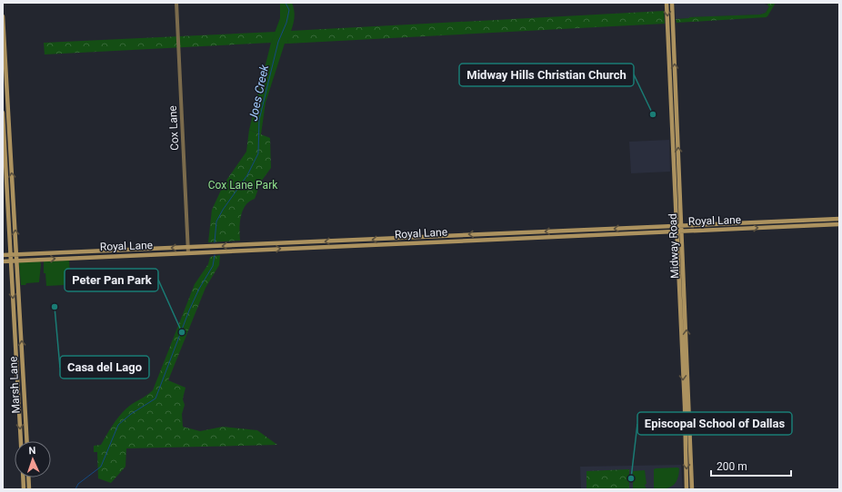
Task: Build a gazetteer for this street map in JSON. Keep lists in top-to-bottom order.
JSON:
{
  "streets": {
    "main road": ["Royal Lane", "Midway Road", "Marsh Lane"],
    "street": ["Cox Lane"]
  },
  "crossings": [
    ["Cox Lane", "Royal Lane"],
    ["Royal Lane", "Midway Road"],
    ["Royal Lane", "Marsh Lane"]
  ],
  "water": ["Joes Creek"],
  "parks": ["Cox Lane Park"],
  "places": [
    "Midway Hills Christian Church",
    "Casa del Lago",
    "Peter Pan Park",
    "Episcopal School of Dallas"
  ],
  "scale_bar": "200 m",
  "north": "top"
}
